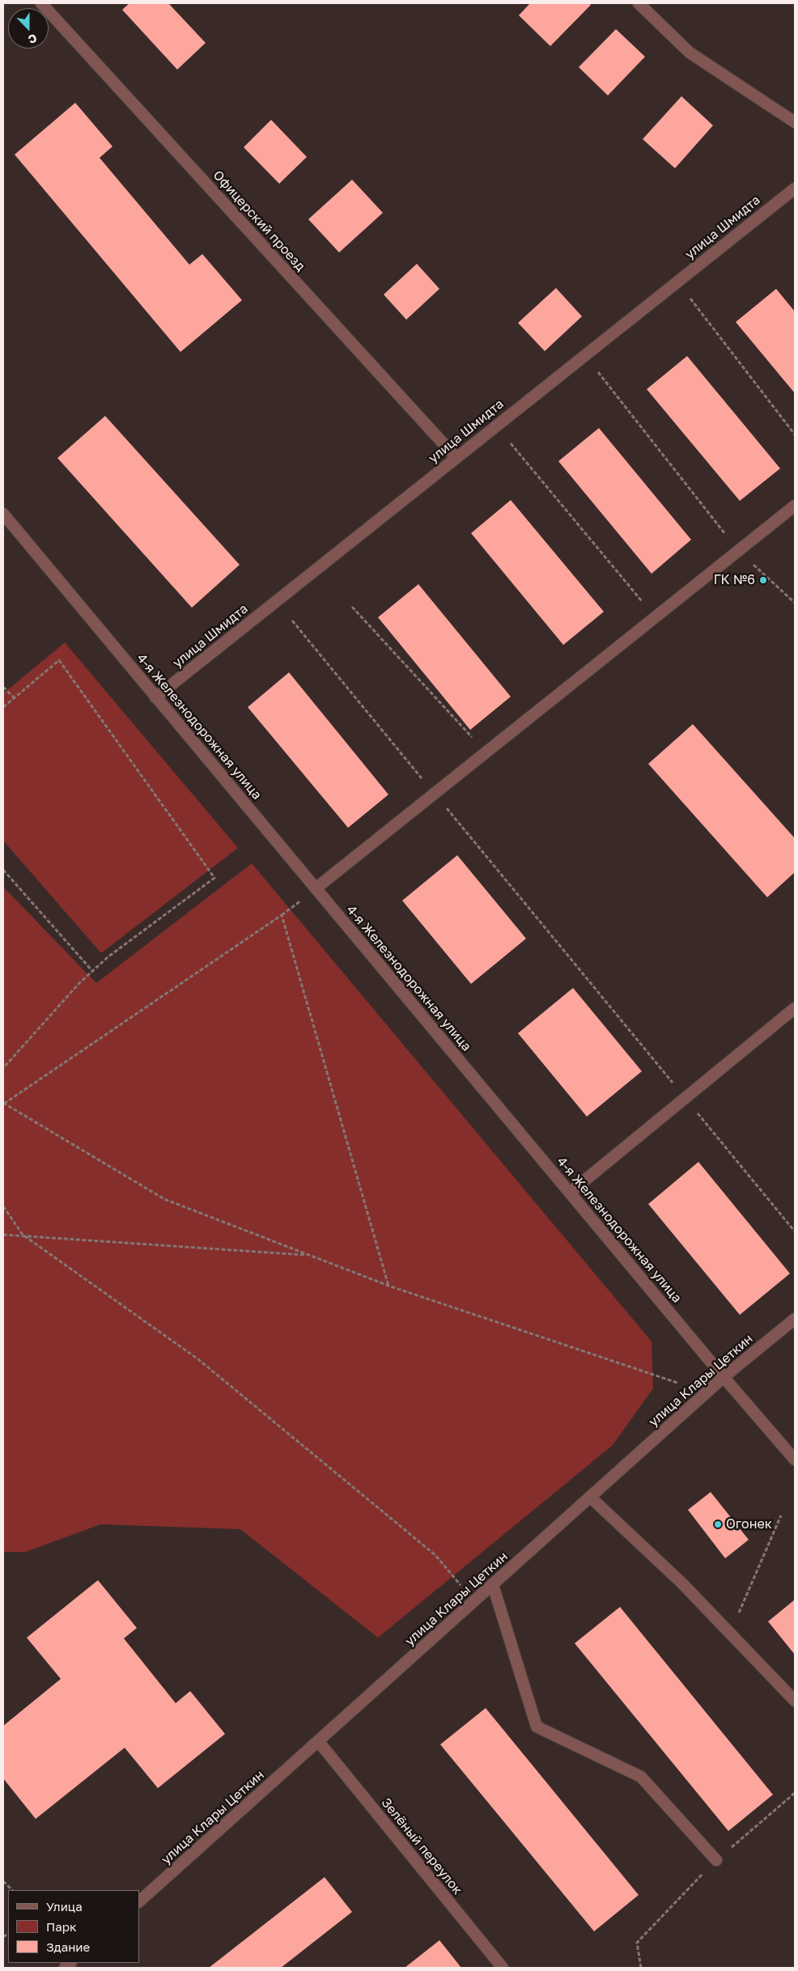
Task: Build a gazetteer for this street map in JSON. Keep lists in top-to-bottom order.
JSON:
{
  "streets": {
    "street": [
      "Офицерский проезд",
      "улица Шмидта",
      "4-я Железнодорожная улица",
      "улица Клары Цеткин",
      "Зелёный переулок"
    ]
  },
  "crossings": [
    ["Офицерский проезд", "улица Шмидта"],
    ["улица Шмидта", "4-я Железнодорожная улица"],
    ["4-я Железнодорожная улица", "улица Клары Цеткин"],
    ["улица Клары Цеткин", "Зелёный переулок"]
  ],
  "places": ["ГК №6", "Огонек"],
  "legend": ["Улица", "Парк", "Здание"],
  "north": "bottom"
}
